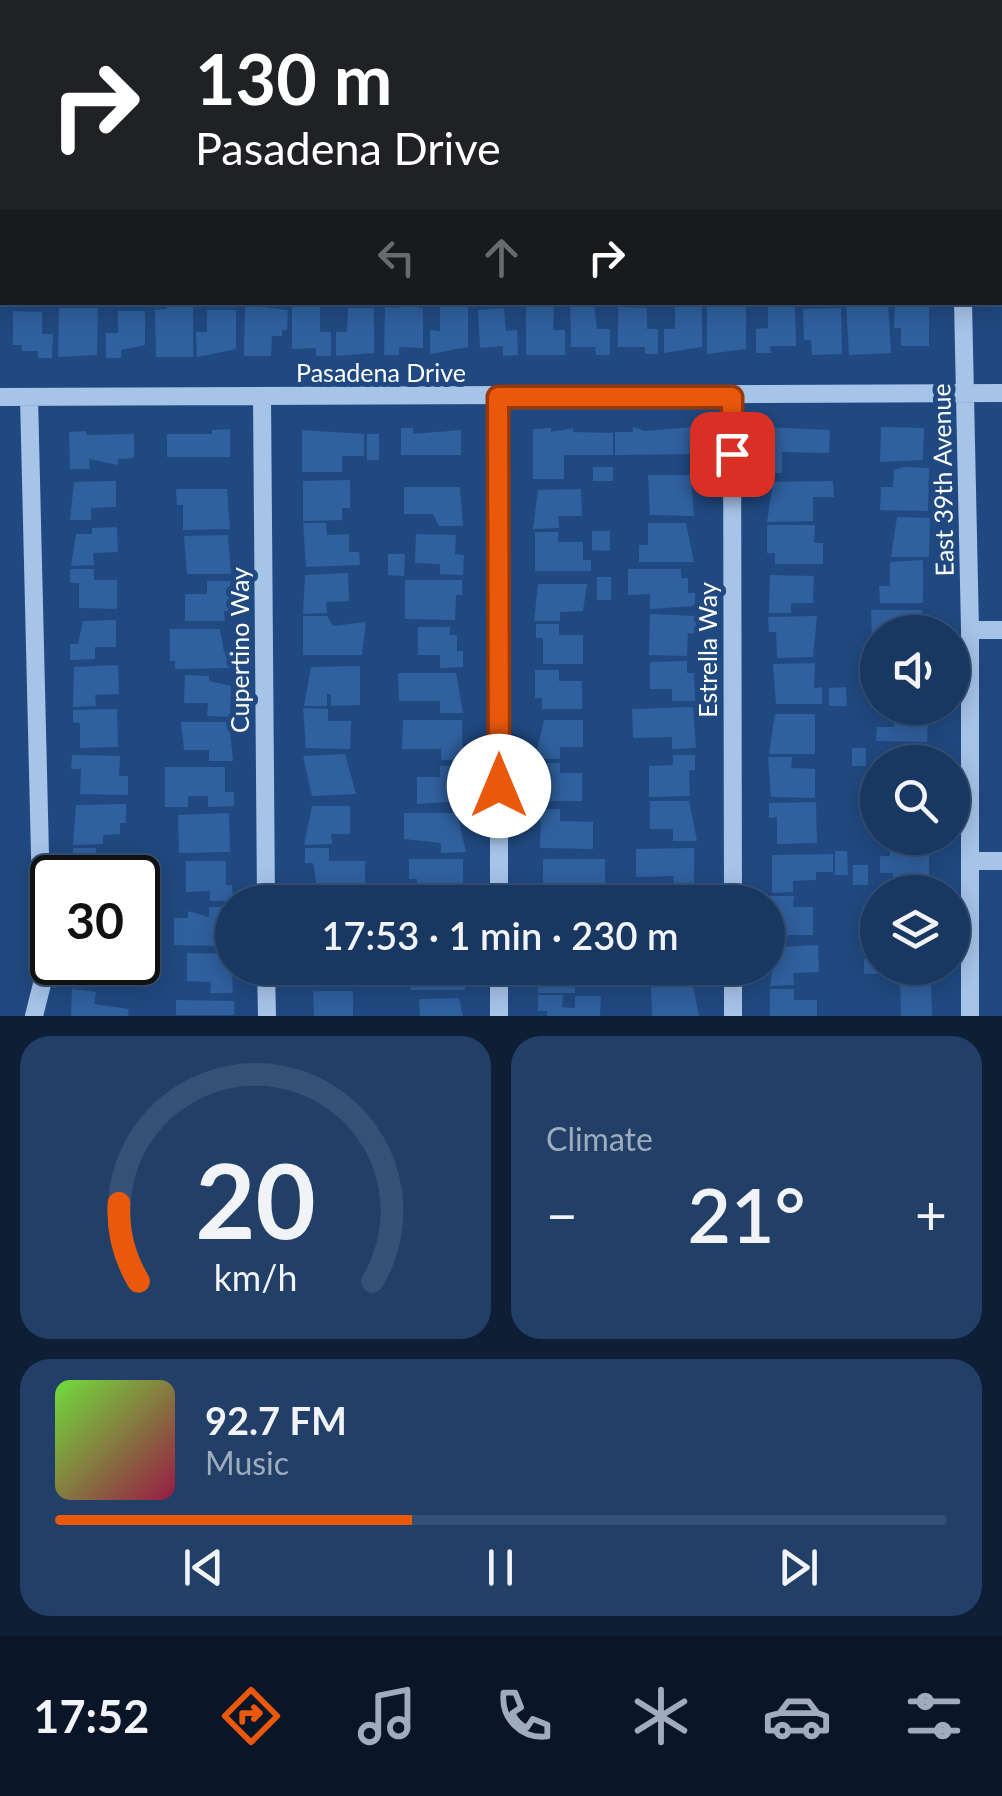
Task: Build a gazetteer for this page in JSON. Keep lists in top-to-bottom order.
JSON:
{
  "streets": {
    "street": [
      "Pasadena Drive",
      "East 39th Avenue",
      "Cupertino Way",
      "Estrella Way"
    ]
  },
  "crossings": [
    ["Pasadena Drive", "East 39th Avenue"],
    ["Pasadena Drive", "Cupertino Way"],
    ["Pasadena Drive", "Estrella Way"]
  ],
  "page": {
    "turn": ["130 m", "Pasadena Drive"],
    "limit": "30",
    "trip": "17:53 · 1 min · 230 m",
    "tile": "Climate",
    "heat": ["−", "21°", "+"],
    "song": ["92.7 FM", "Music"],
    "tabs": "17:52",
    "gauge": ["20", "km/h"]
  }
}
